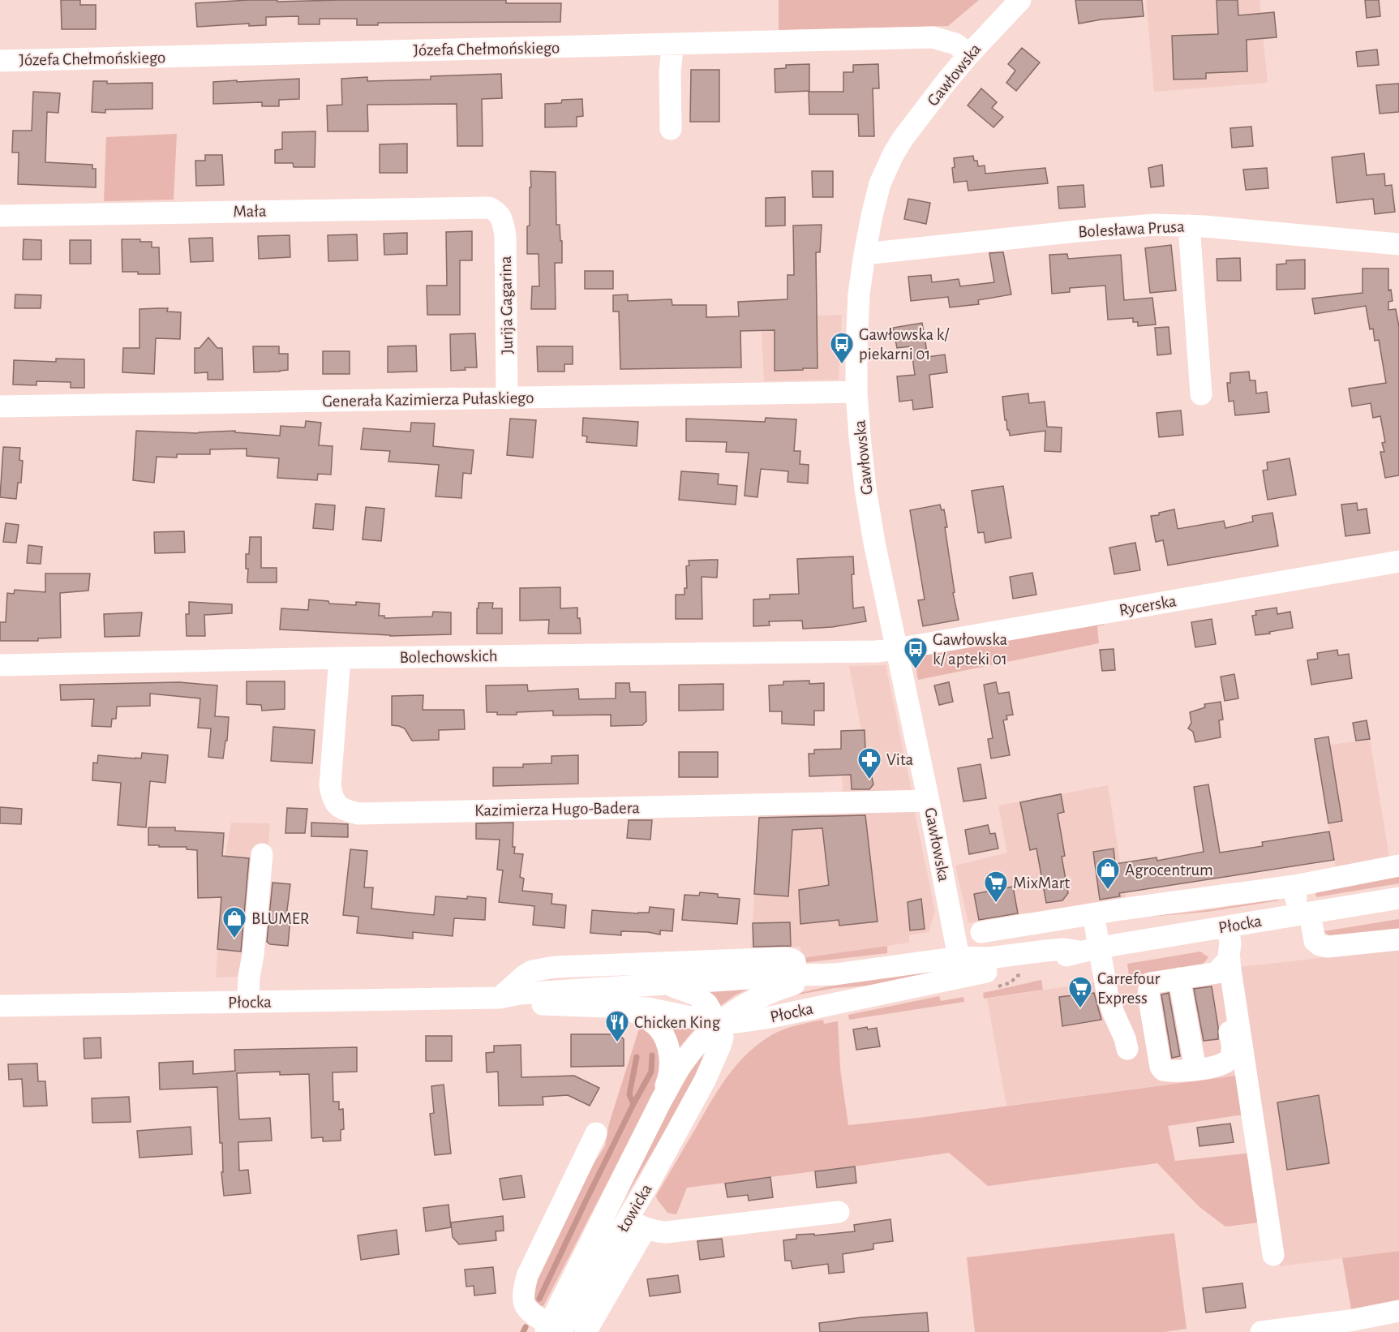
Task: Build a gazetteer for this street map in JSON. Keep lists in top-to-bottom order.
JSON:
{
  "streets": {
    "street": [
      "Józefa Chełmońskiego",
      "Gawłowska",
      "Mała",
      "Bolesława Prusa",
      "Jurija Gagarina",
      "Generała Kazimierza Pułaskiego",
      "Rycerska",
      "Bolechowskich",
      "Kazimierza Hugo-Badera",
      "Płocka",
      "Łowicka"
    ]
  },
  "crossings": [
    ["Józefa Chełmońskiego", "Gawłowska"],
    ["Gawłowska", "Bolesława Prusa"],
    ["Gawłowska", "Generała Kazimierza Pułaskiego"],
    ["Gawłowska", "Rycerska"],
    ["Gawłowska", "Bolechowskich"],
    ["Gawłowska", "Kazimierza Hugo-Badera"],
    ["Gawłowska", "Płocka"],
    ["Mała", "Jurija Gagarina"],
    ["Jurija Gagarina", "Generała Kazimierza Pułaskiego"],
    ["Rycerska", "Bolechowskich"],
    ["Bolechowskich", "Kazimierza Hugo-Badera"],
    ["Płocka", "Łowicka"]
  ],
  "places": {
    "bus stop": ["Gawłowska k/ piekarni 01", "Gawłowska k/ apteki 01"],
    "pharmacy": ["Vita"],
    "shop": ["Agrocentrum", "BLUMER"],
    "supermarket": ["MixMart", "Carrefour Express"],
    "restaurant": ["Chicken King"]
  }
}
